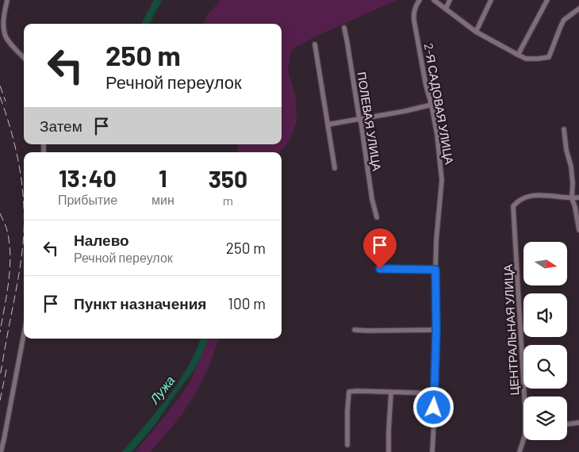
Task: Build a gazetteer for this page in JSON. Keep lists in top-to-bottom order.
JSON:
{
  "streets": {
    "street": ["2-Я САДОВАЯ УЛИЦА", "ПОЛЕВАЯ УЛИЦА", "ЦЕНТРАЛЬНАЯ УЛИЦА"]
  },
  "water": ["Лужа"],
  "north": "right",
  "page": {
    "turn": ["250 m", "Речной переулок"],
    "then": "Затем",
    "eta": [
      "13:40",
      "Прибытие",
      "1",
      "мин",
      "350",
      "m"
    ],
    "list": [
      {
        "name": "Налево",
        "note": "Речной переулок",
        "value": "250 m"
      },
      {
        "name": "Пункт назначения",
        "value": "100 m"
      }
    ]
  }
}
